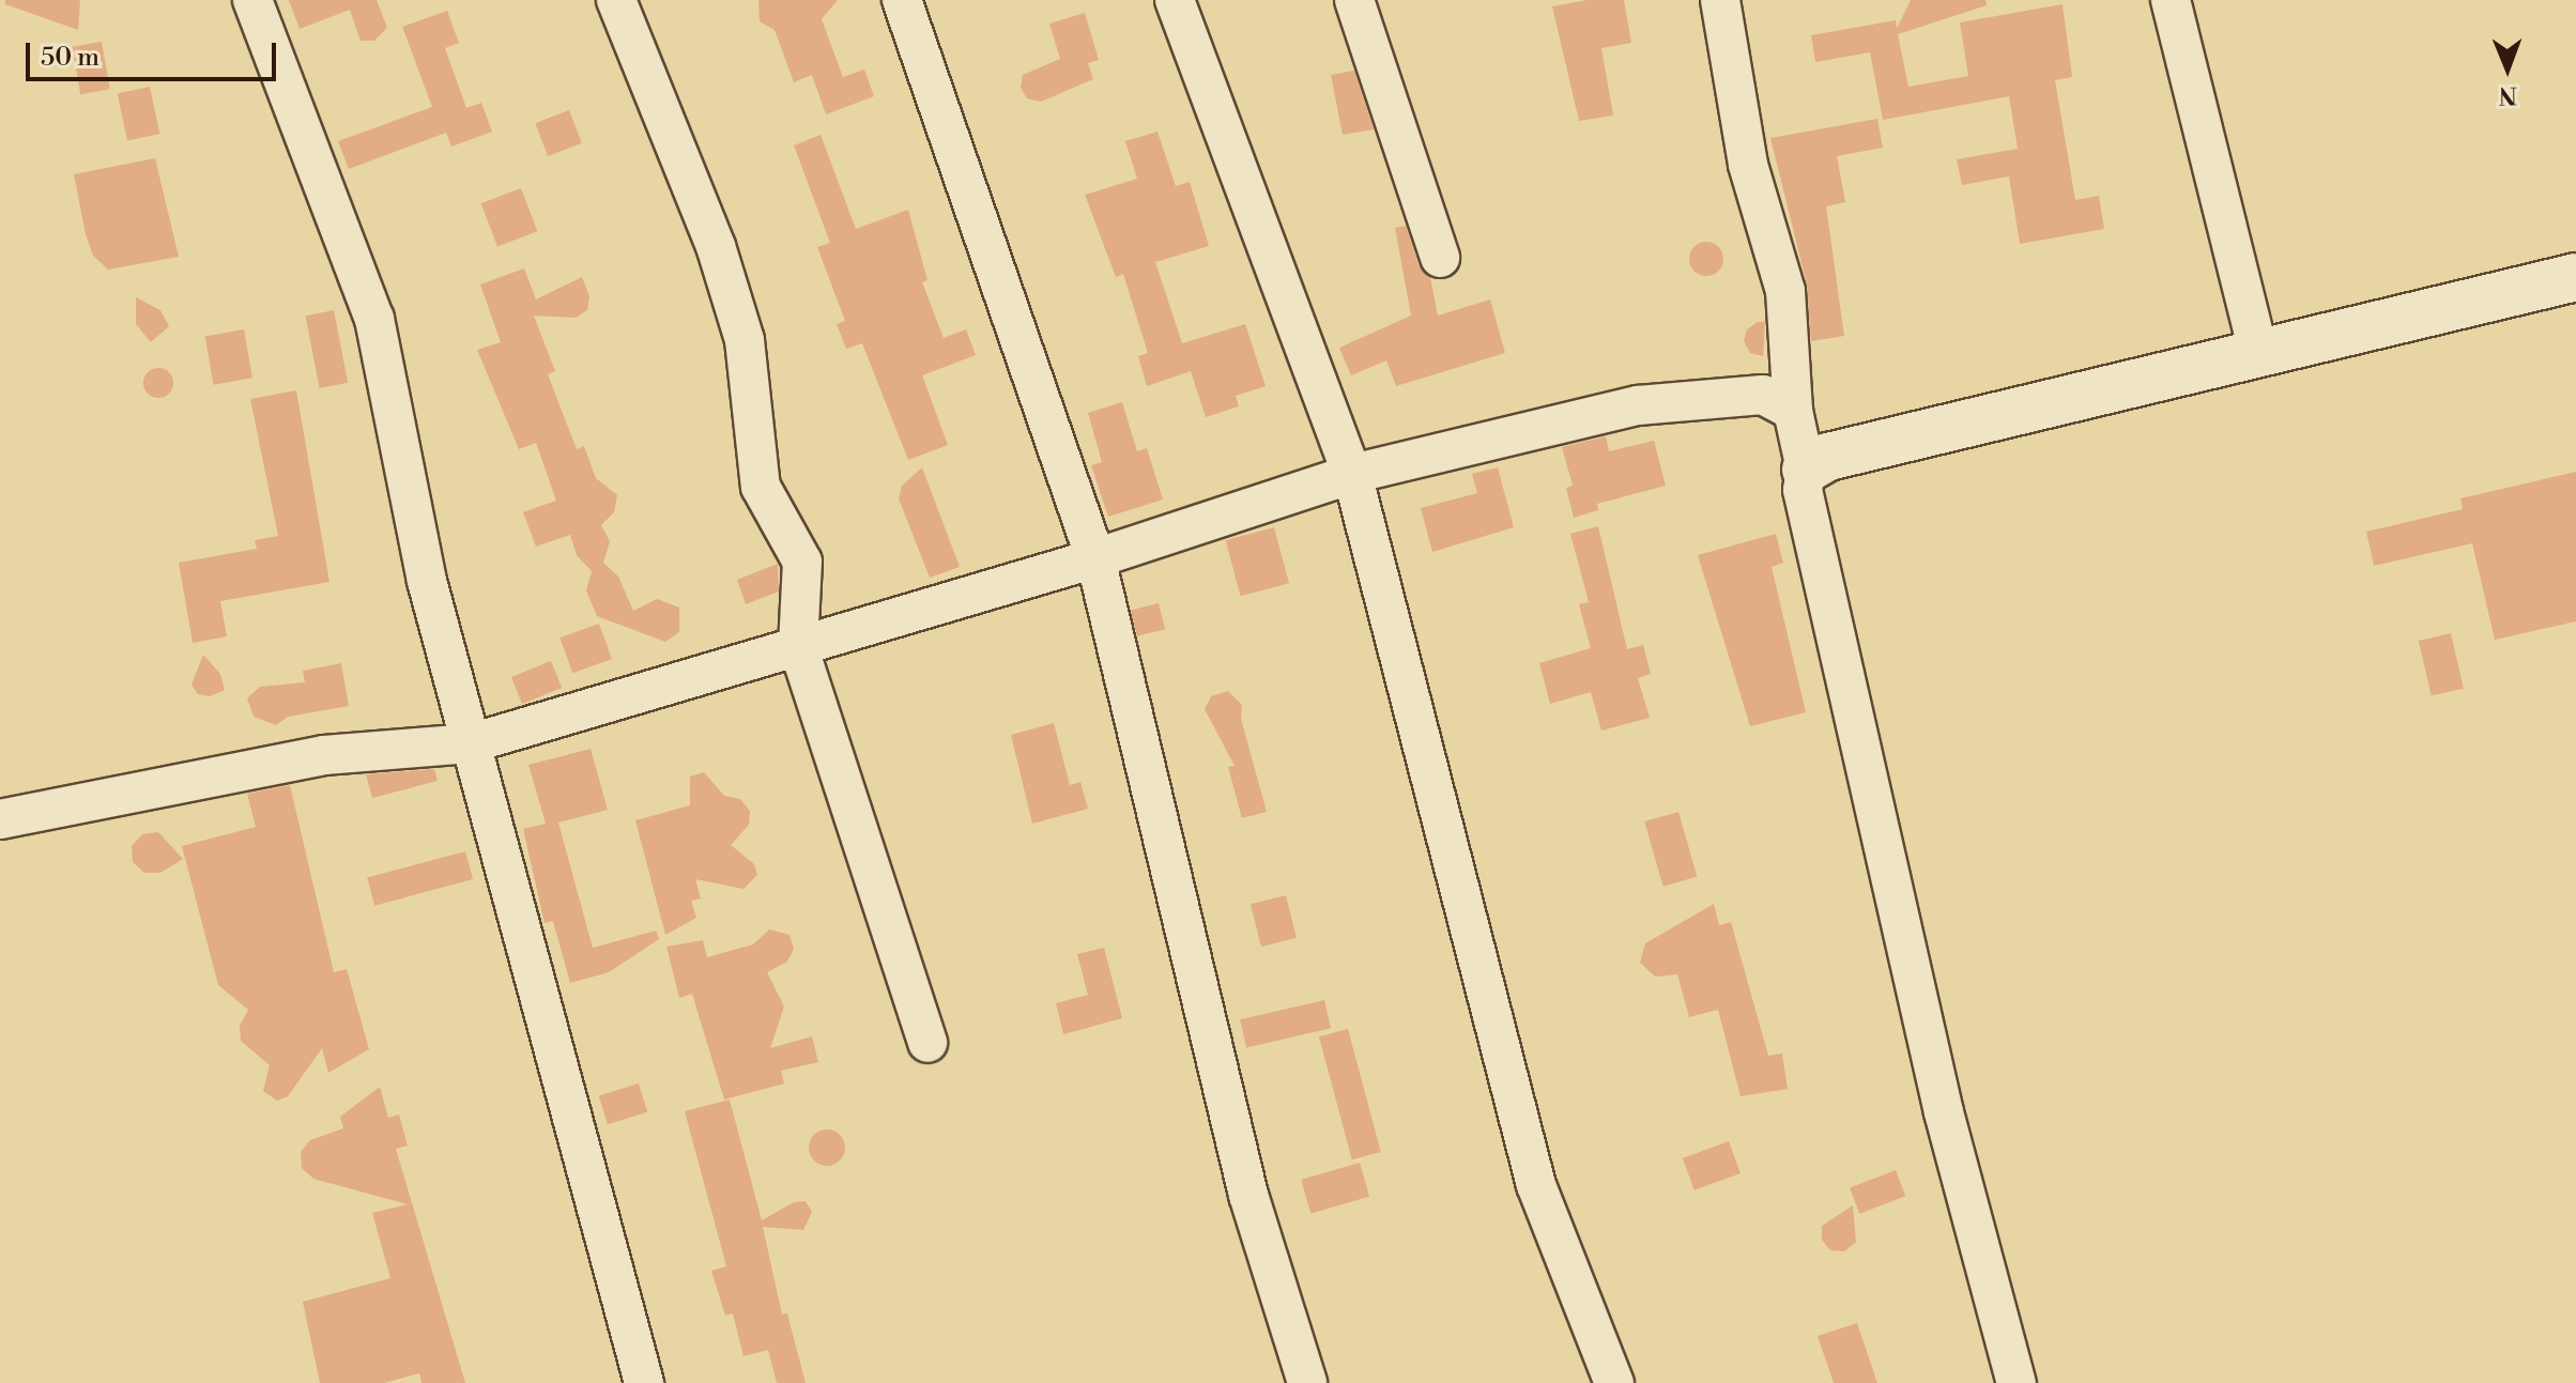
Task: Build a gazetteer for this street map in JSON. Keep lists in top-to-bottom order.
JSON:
{
  "scale_bar": "50 m",
  "north": "bottom"
}
